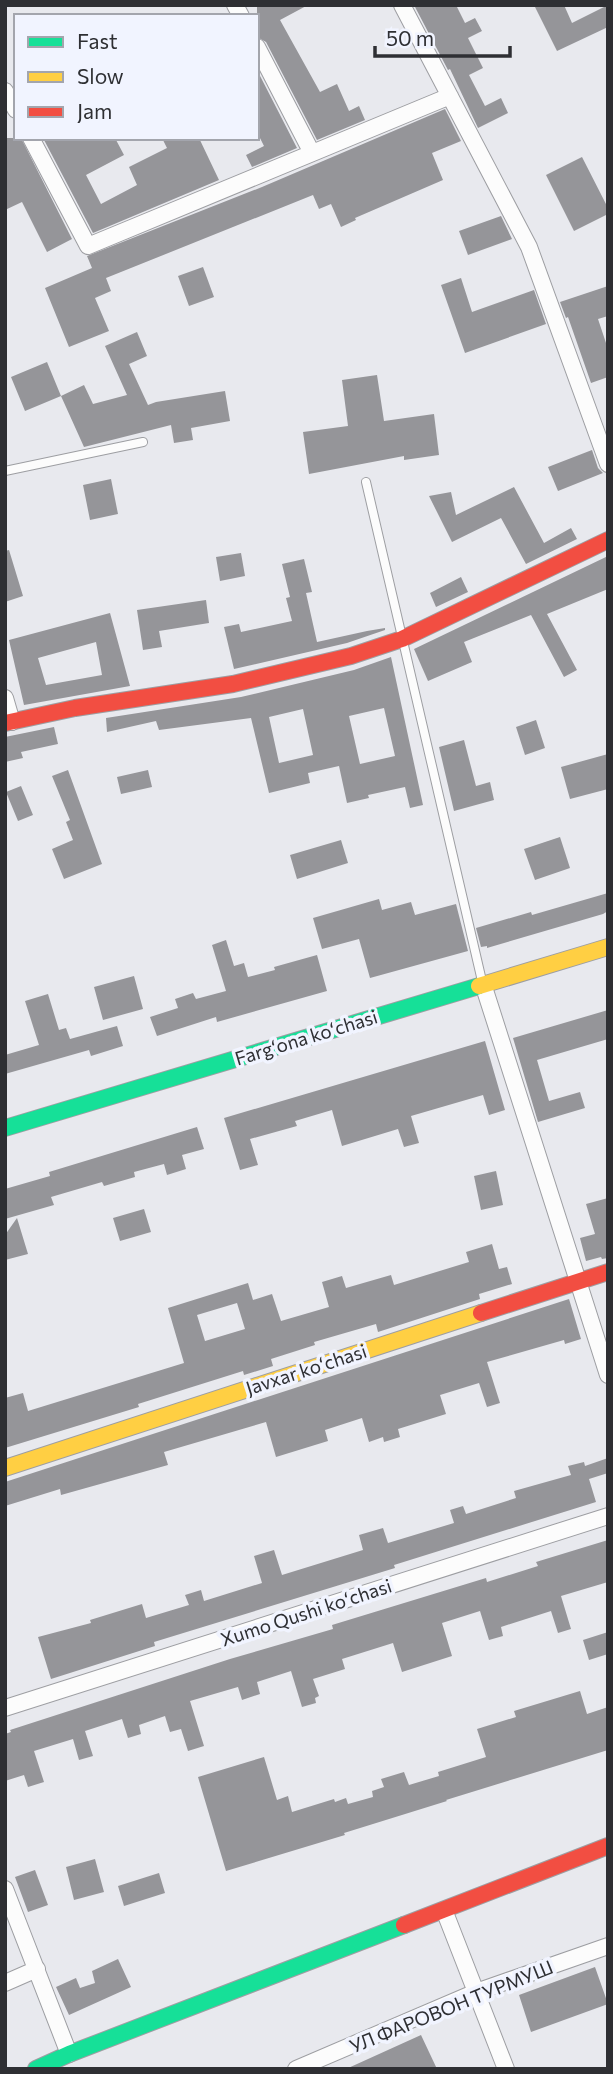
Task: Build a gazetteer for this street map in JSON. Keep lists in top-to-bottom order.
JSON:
{
  "streets": {
    "street": [
      "Fargʻona koʻchasi",
      "Javxar koʻchasi",
      "Xumo Qushi koʻchasi",
      "УЛ ФАРОВОН ТУРМУШ"
    ]
  },
  "legend": ["Fast", "Slow", "Jam"],
  "scale_bar": "50 m"
}
